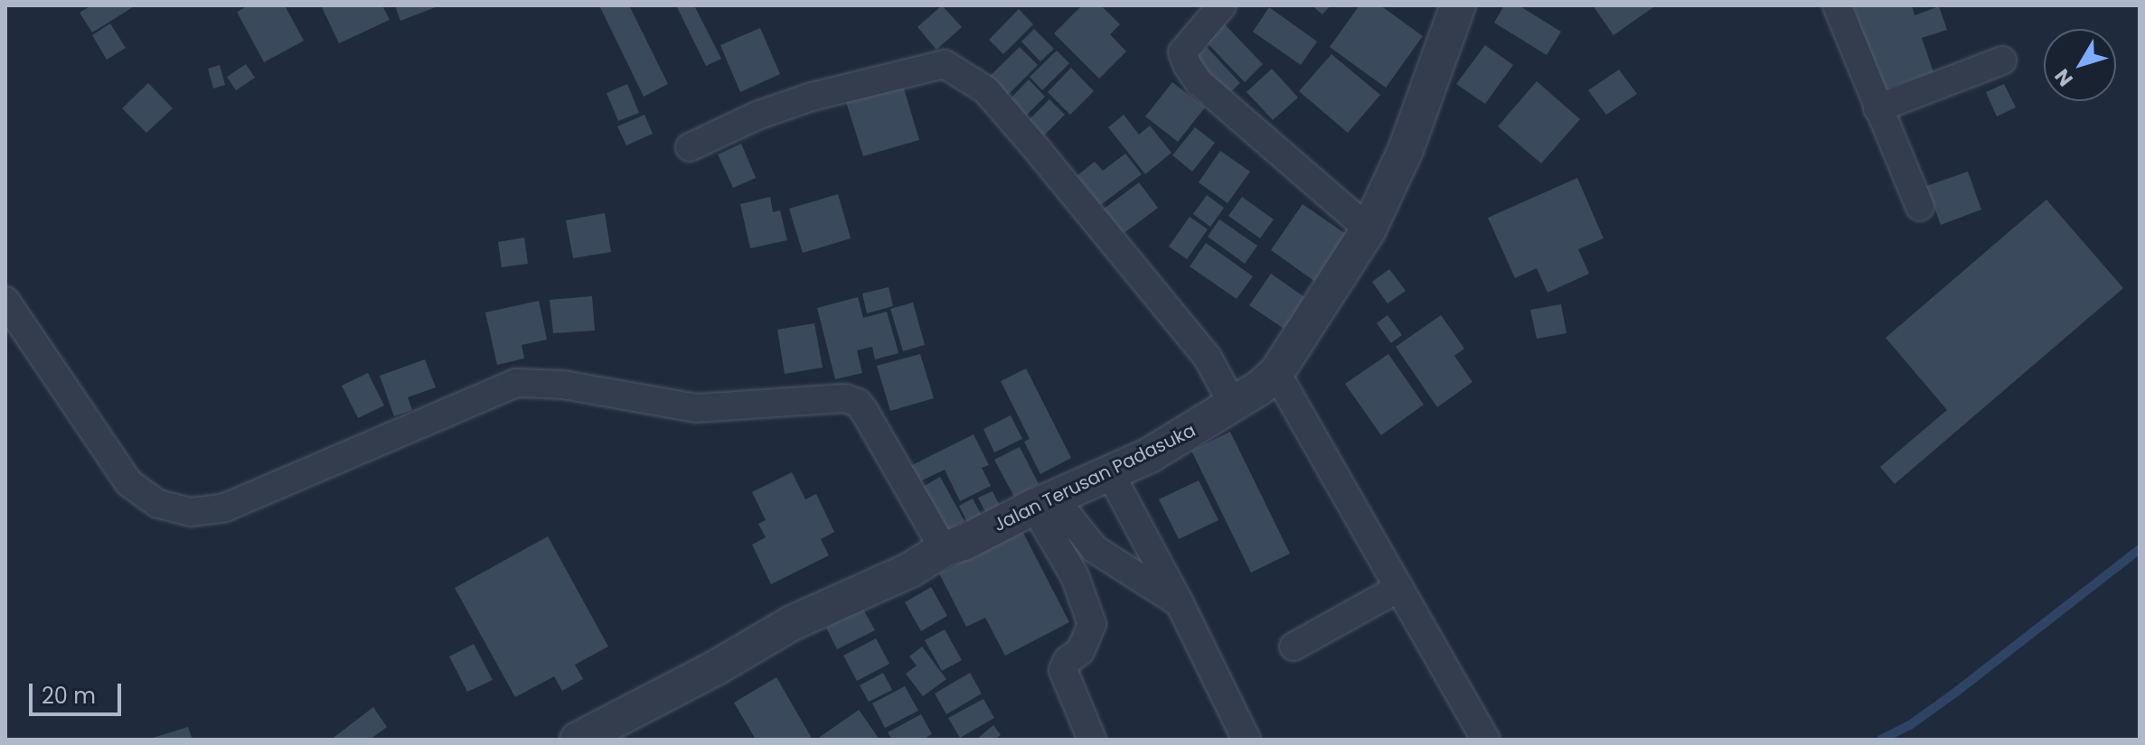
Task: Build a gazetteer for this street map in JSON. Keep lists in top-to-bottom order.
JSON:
{
  "streets": {
    "street": ["Jalan Terusan Padasuka"]
  },
  "scale_bar": "20 m",
  "north": "bottom left"
}
